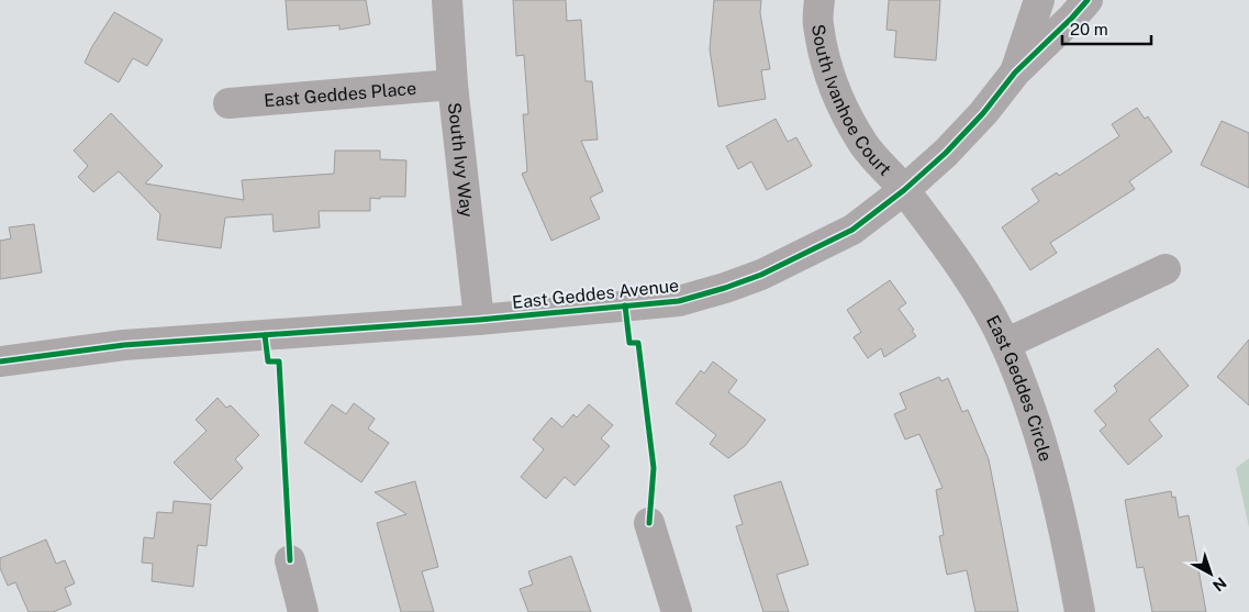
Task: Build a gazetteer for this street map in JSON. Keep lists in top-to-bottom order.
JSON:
{
  "streets": {
    "street": [
      "East Geddes Place",
      "South Ivanhoe Court",
      "South Ivy Way",
      "East Geddes Avenue",
      "East Geddes Circle"
    ]
  },
  "crossings": [
    ["East Geddes Place", "South Ivy Way"],
    ["South Ivanhoe Court", "East Geddes Avenue"],
    ["South Ivanhoe Court", "East Geddes Circle"],
    ["South Ivy Way", "East Geddes Avenue"],
    ["East Geddes Avenue", "East Geddes Circle"]
  ],
  "scale_bar": "20 m",
  "north": "bottom right"
}
